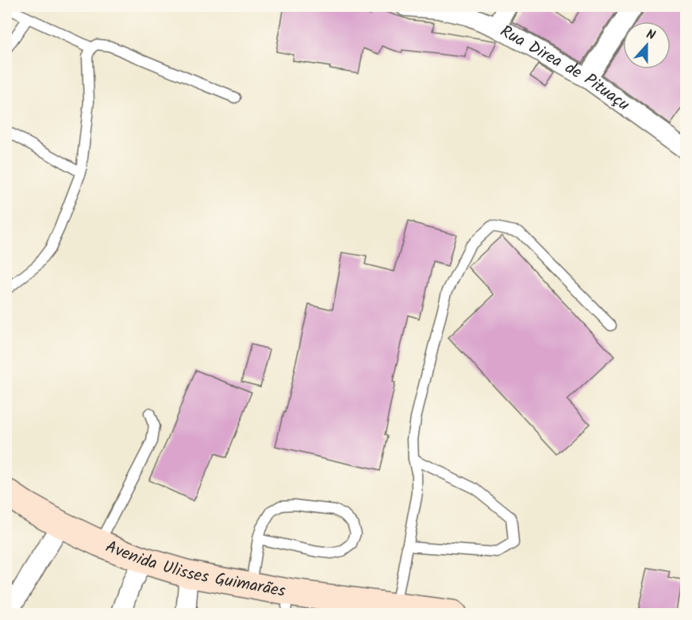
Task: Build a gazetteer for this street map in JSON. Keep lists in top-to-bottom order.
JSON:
{
  "streets": {
    "main road": ["Avenida Ulisses Guimarães"],
    "street": ["Rua Direa de Pituaçu"]
  },
  "north": "top"
}
